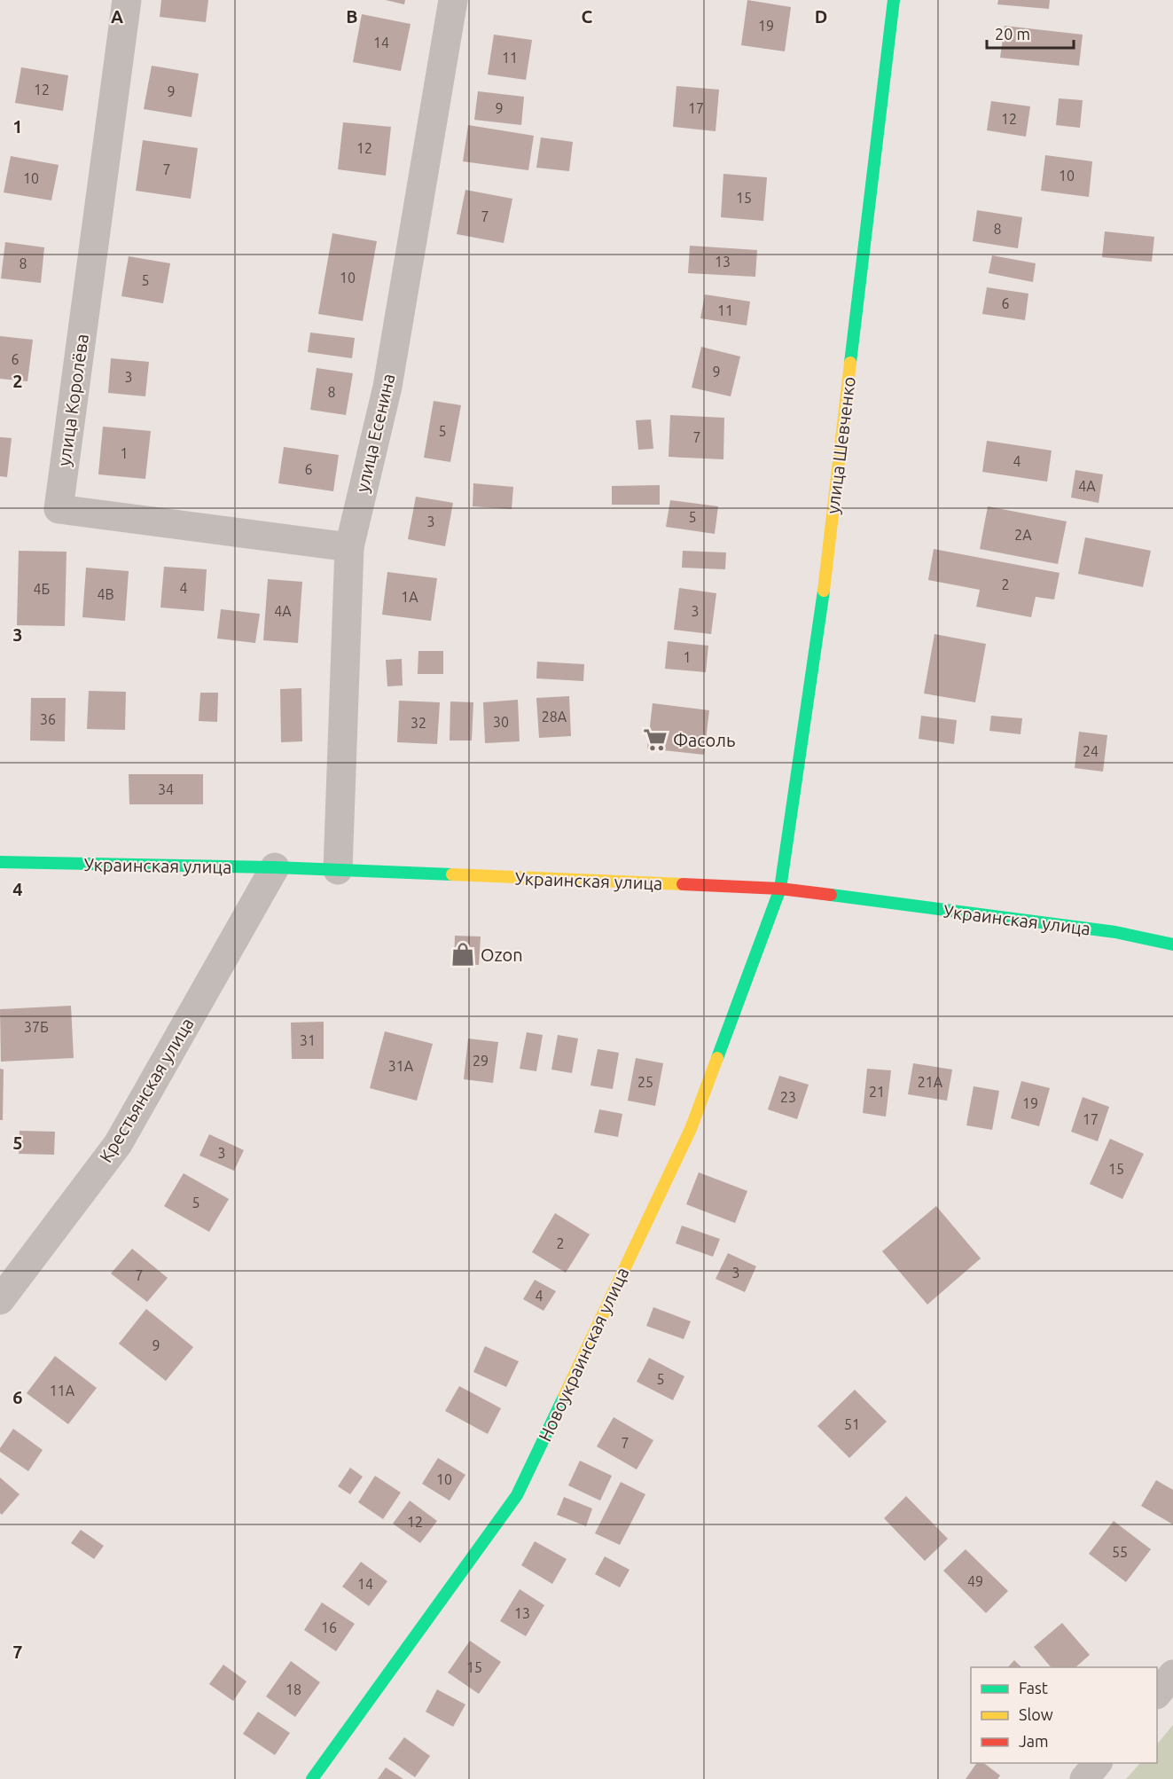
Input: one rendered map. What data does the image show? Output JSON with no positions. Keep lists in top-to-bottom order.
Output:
{
  "streets": {
    "street": [
      "улица Королёва",
      "улица Есенина",
      "улица Шевченко",
      "Украинская улица",
      "Крестьянская улица",
      "Новоукраинская улица"
    ]
  },
  "crossings": [
    ["улица Королёва", "улица Есенина"],
    ["улица Есенина", "Украинская улица"],
    ["улица Шевченко", "Украинская улица"],
    ["улица Шевченко", "Новоукраинская улица"],
    ["Украинская улица", "Крестьянская улица"],
    ["Украинская улица", "Новоукраинская улица"]
  ],
  "places": {
    "supermarket": ["Фасоль"],
    "shop": ["Ozon"]
  },
  "house_numbers": [
    "19",
    "14",
    "11",
    "12",
    "9",
    "9",
    "17",
    "12",
    "12",
    "7",
    "10",
    "10",
    "15",
    "7",
    "8",
    "13",
    "8",
    "10",
    "5",
    "6",
    "11",
    "6",
    "9",
    "3",
    "8",
    "5",
    "7",
    "1",
    "4",
    "6",
    "4А",
    "5",
    "3",
    "2А",
    "2",
    "4",
    "4Б",
    "4В",
    "1А",
    "4А",
    "3",
    "1",
    "28А",
    "36",
    "30",
    "32",
    "24",
    "34",
    "37Б",
    "31",
    "29",
    "31А",
    "25",
    "21А",
    "21",
    "23",
    "19",
    "17",
    "3",
    "15",
    "5",
    "2",
    "3",
    "7",
    "4",
    "9",
    "5",
    "11А",
    "51",
    "7",
    "10",
    "12",
    "55",
    "49",
    "14",
    "13",
    "16",
    "15",
    "18"
  ],
  "legend": ["Fast", "Slow", "Jam"],
  "scale_bar": "20 m",
  "grid": {
    "columns": [
      "A",
      "B",
      "C",
      "D"
    ],
    "rows": [
      "1",
      "2",
      "3",
      "4",
      "5",
      "6",
      "7"
    ]
  }
}
